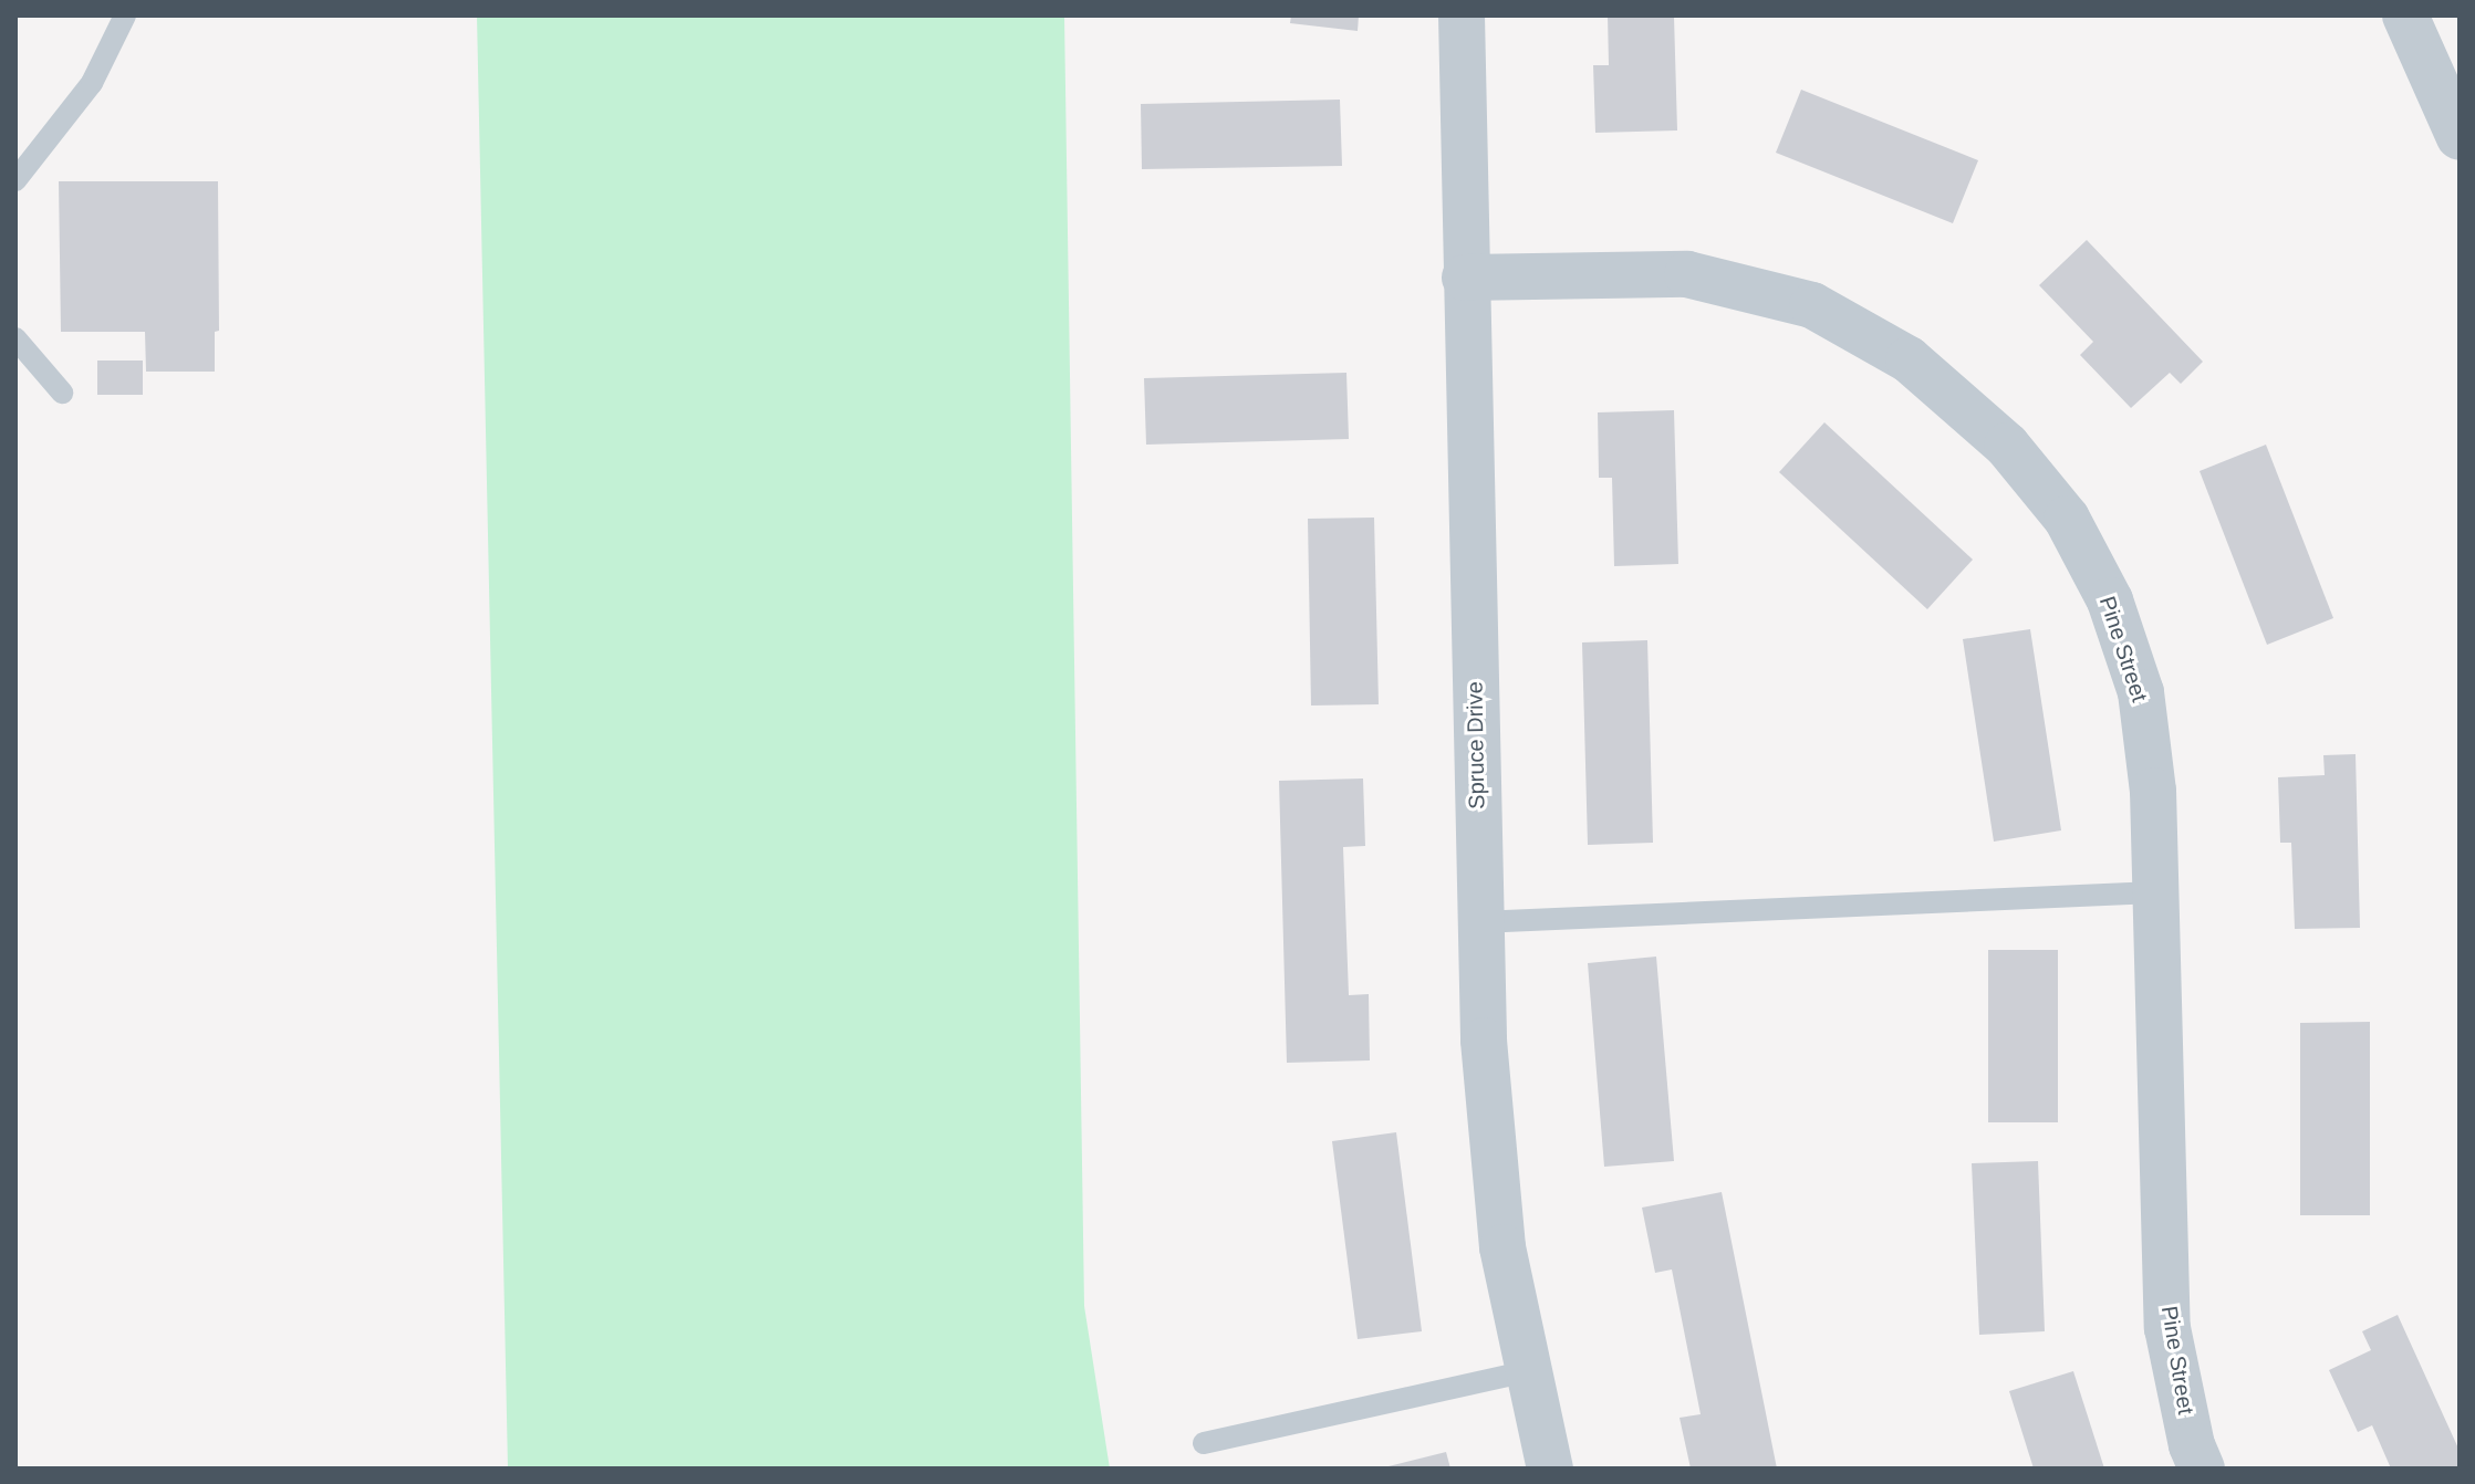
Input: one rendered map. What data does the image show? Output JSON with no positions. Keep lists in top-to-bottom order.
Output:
{
  "streets": {
    "street": ["Pine Street", "Spruce Drive"]
  },
  "crossings": [
    ["Pine Street", "Spruce Drive"]
  ]
}
